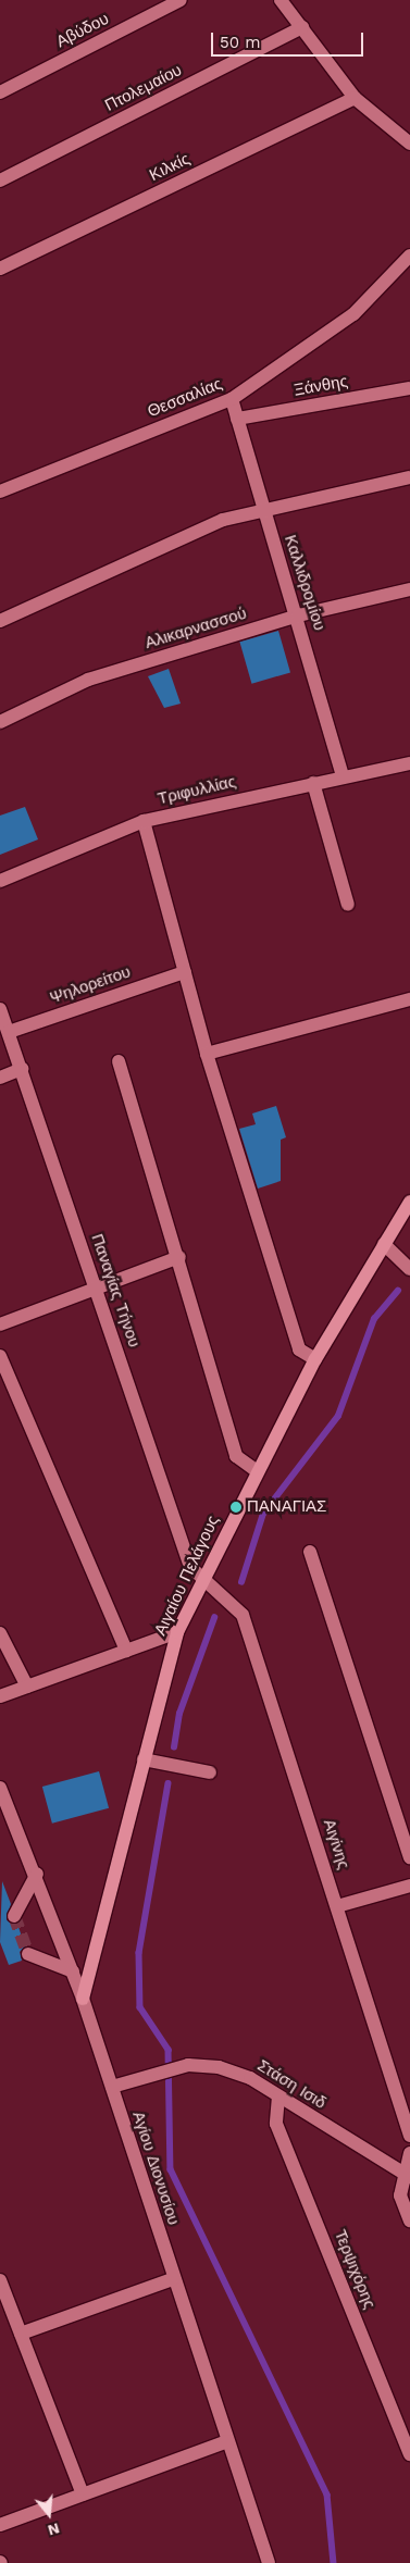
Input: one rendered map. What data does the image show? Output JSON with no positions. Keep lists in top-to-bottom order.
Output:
{
  "streets": {
    "main road": ["Αιγαίου Πελάγους"],
    "street": [
      "Αβύδου",
      "Πτολεμαίου",
      "Κιλκίς",
      "Ξάνθης",
      "Θεσσαλίας",
      "Καλλιδρομίου",
      "Αλικαρνασσού",
      "Τριφυλλίας",
      "Ψηλορείτου",
      "Παναγίας Τήνου",
      "Αιγίνης",
      "Στάση Ισιδ",
      "Αγίου Διονυσίου",
      "Τερψιχόρης"
    ]
  },
  "crossings": [
    ["Ξάνθης", "Καλλιδρομίου"],
    ["Θεσσαλίας", "Καλλιδρομίου"],
    ["Καλλιδρομίου", "Αλικαρνασσού"],
    ["Καλλιδρομίου", "Τριφυλλίας"],
    ["Ψηλορείτου", "Παναγίας Τήνου"],
    ["Παναγίας Τήνου", "Αιγαίου Πελάγους"],
    ["Παναγίας Τήνου", "Αιγίνης"],
    ["Αιγαίου Πελάγους", "Αιγίνης"],
    ["Αιγαίου Πελάγους", "Αγίου Διονυσίου"],
    ["Στάση Ισιδ", "Αγίου Διονυσίου"],
    ["Στάση Ισιδ", "Τερψιχόρης"]
  ],
  "places": ["ΠΑΝΑΓΙΑΣ"],
  "scale_bar": "50 m",
  "north": "bottom"
}
